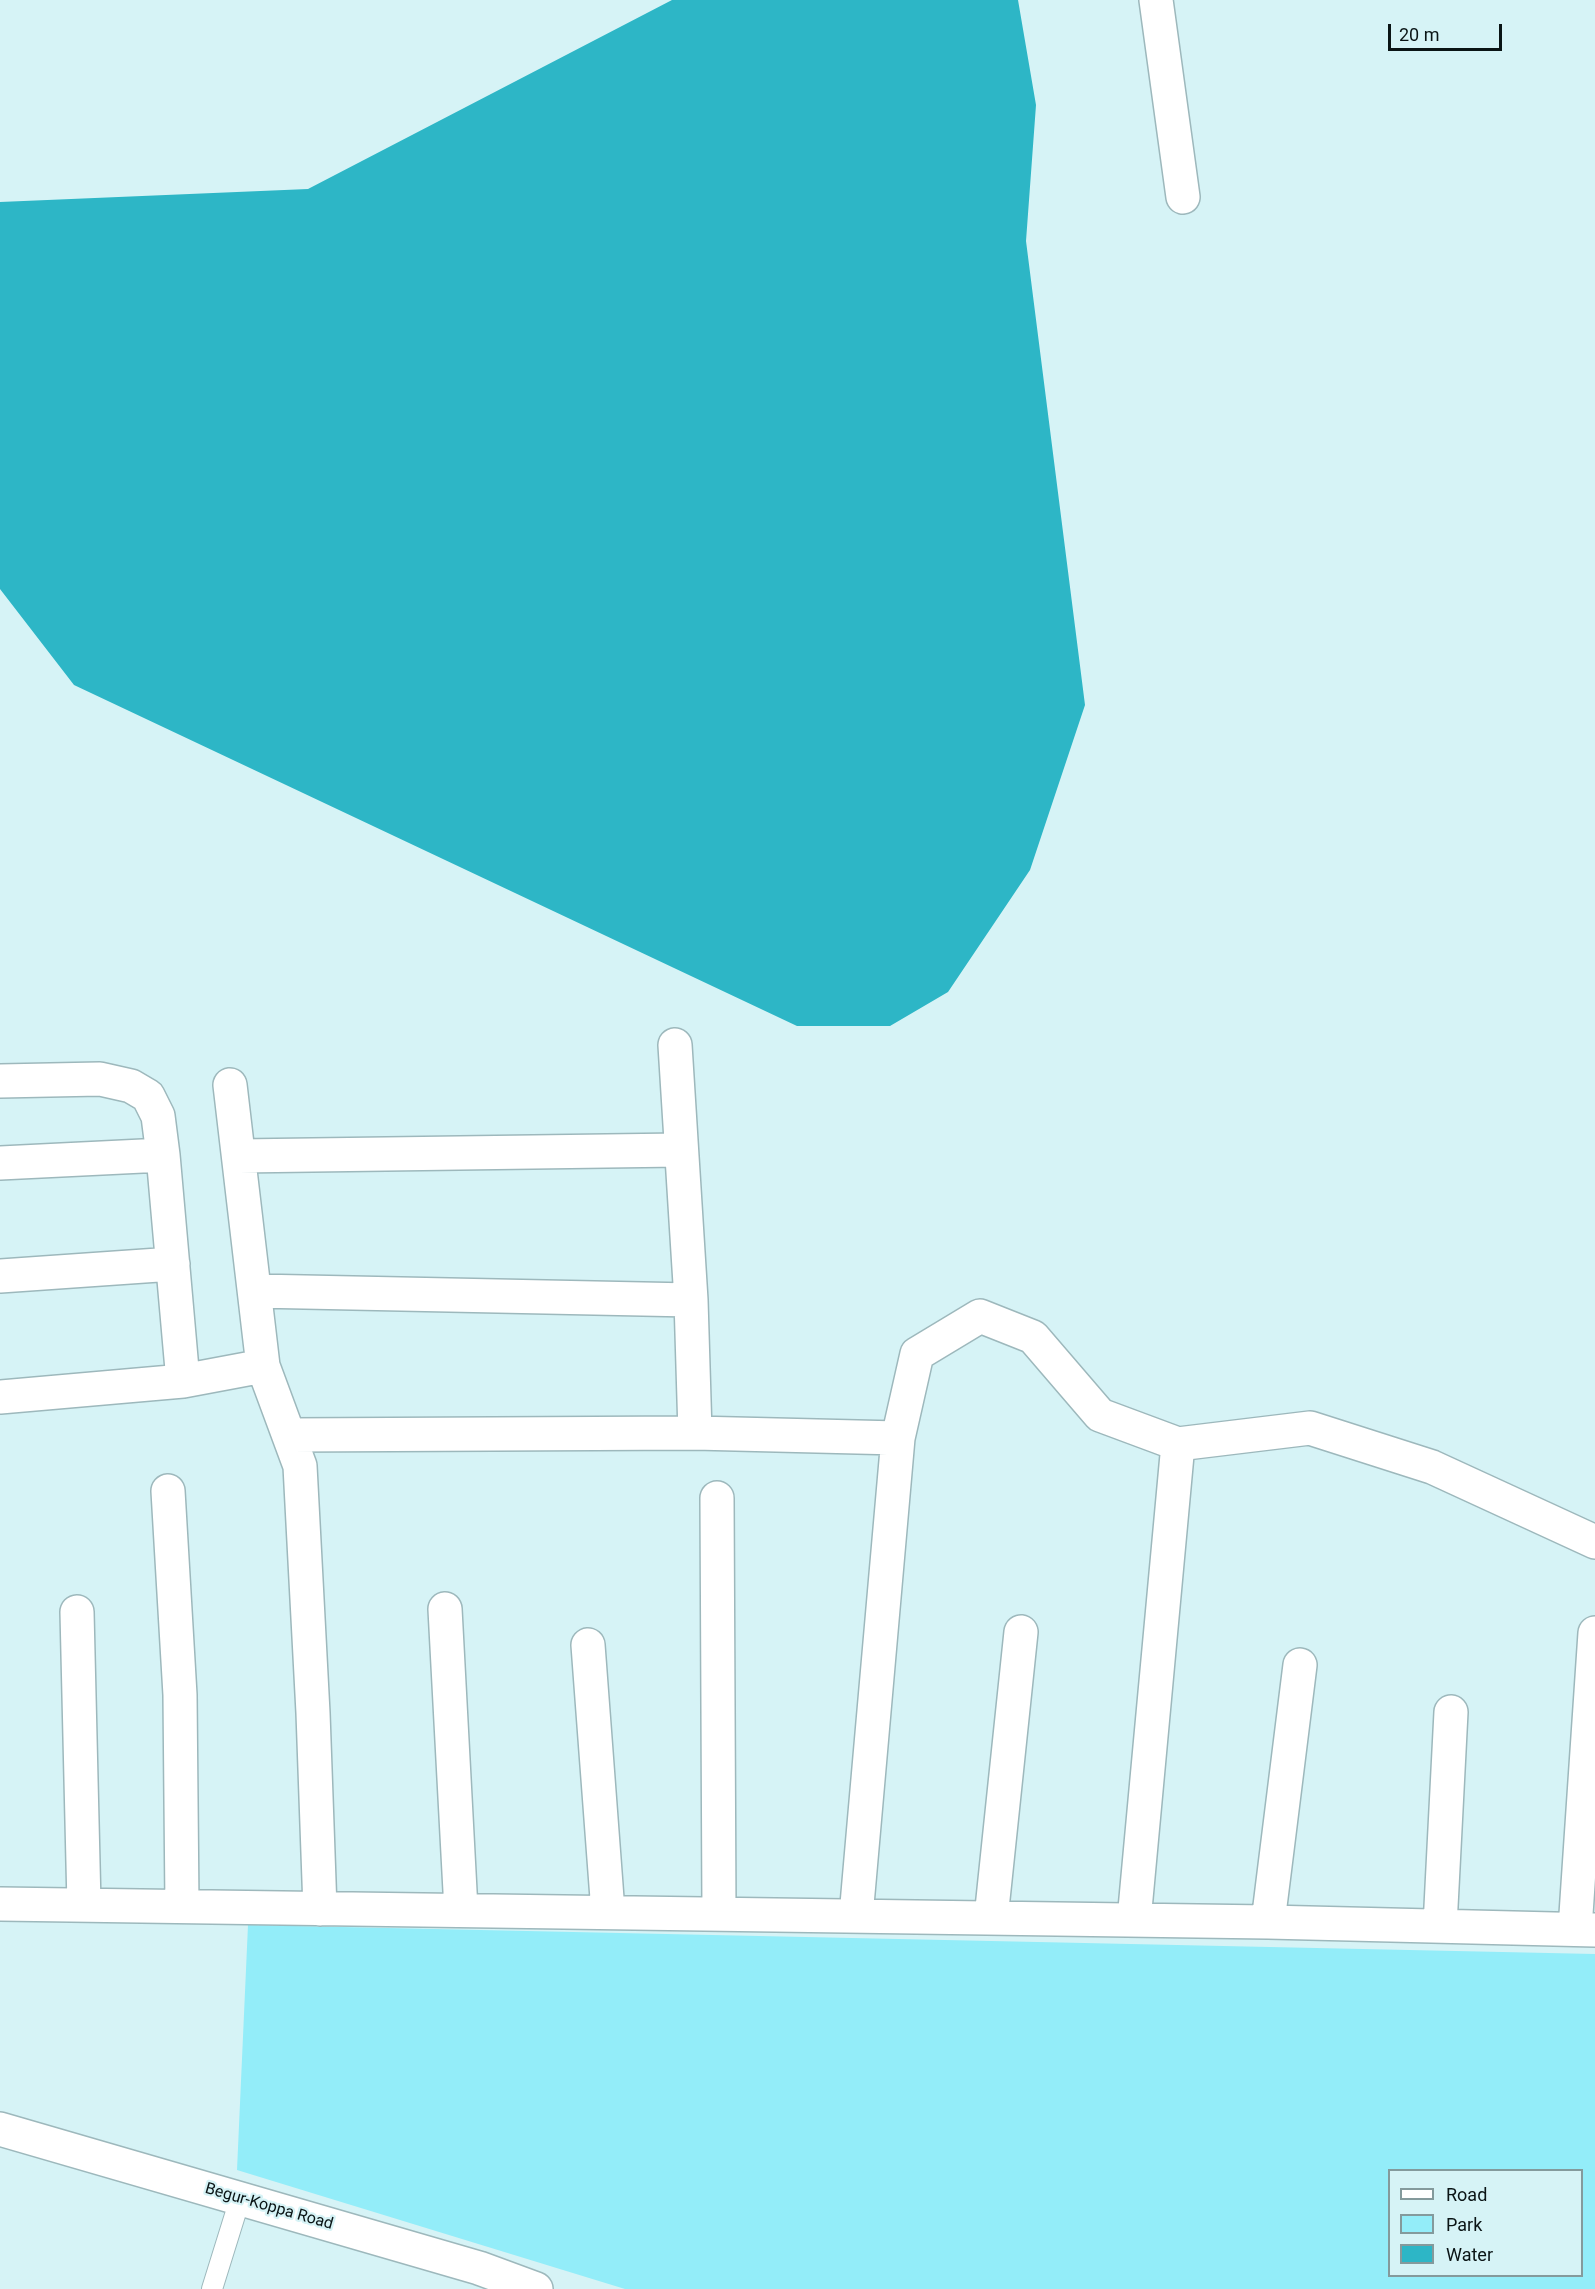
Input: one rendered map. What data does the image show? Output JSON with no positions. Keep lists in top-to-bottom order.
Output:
{
  "streets": {
    "street": ["Begur-Koppa Road"]
  },
  "legend": ["Road", "Park", "Water"],
  "scale_bar": "20 m"
}
